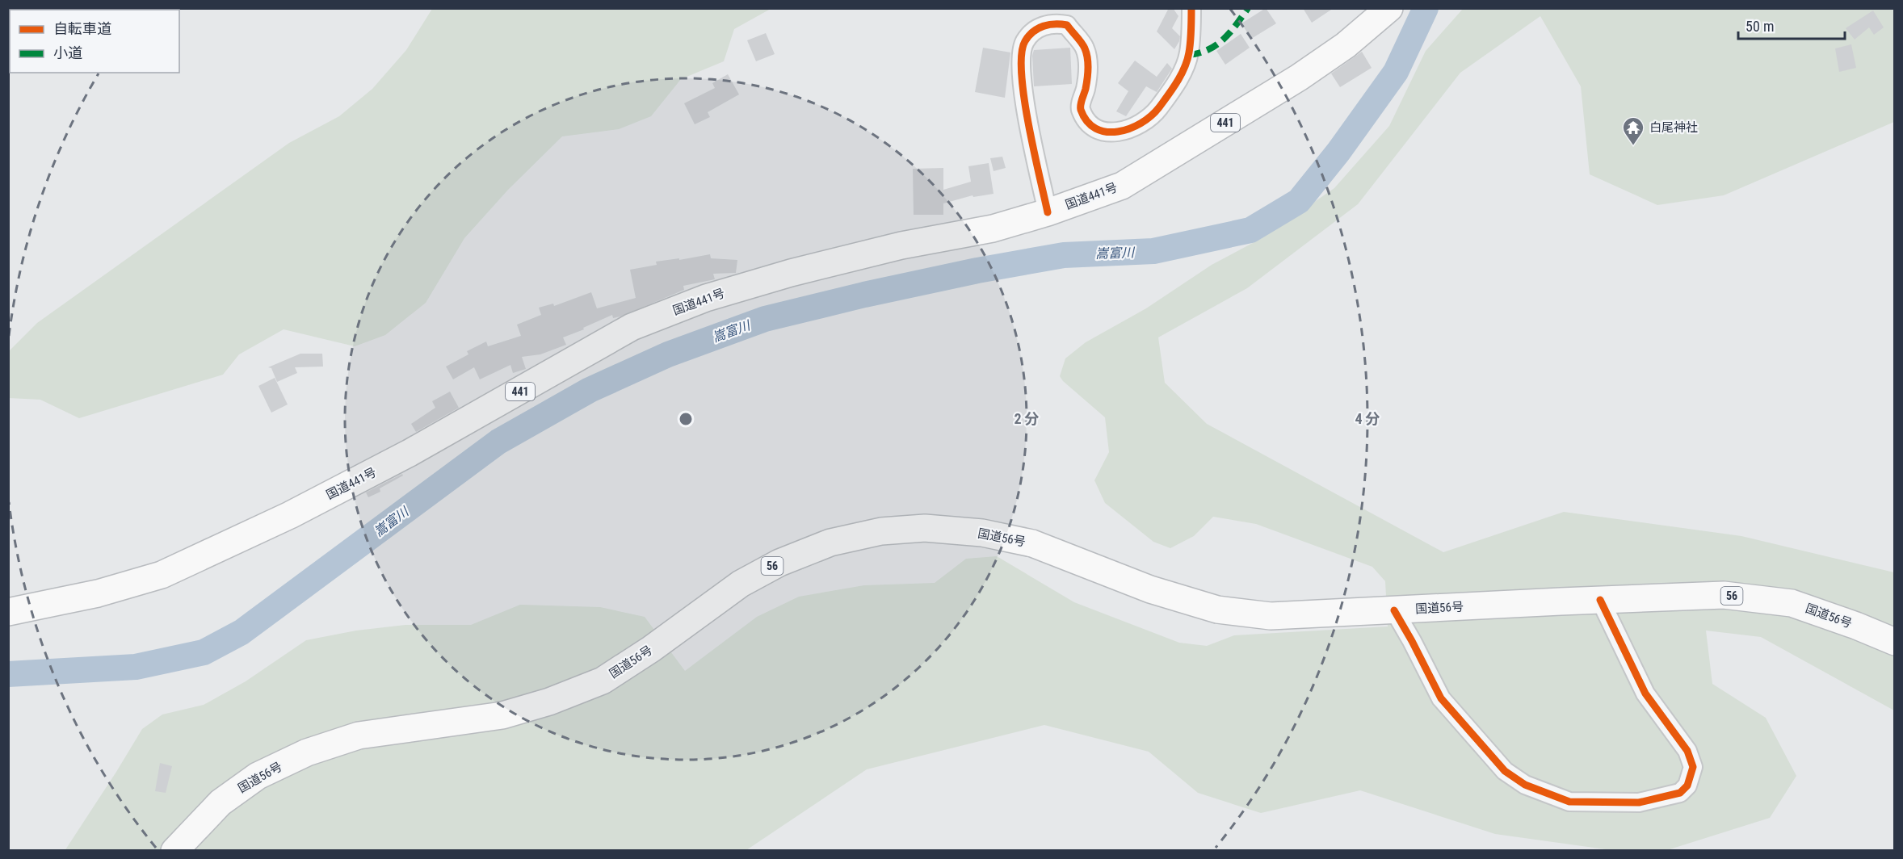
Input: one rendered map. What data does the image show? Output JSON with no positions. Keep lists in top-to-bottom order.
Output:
{
  "streets": {
    "highway": [
      "441",
      "国道441号",
      "国道56号",
      "56"
    ]
  },
  "water": ["嵩富川"],
  "places": {
    "temple": ["白尾神社"]
  },
  "legend": ["自転車道", "小道"],
  "scale_bar": "50 m",
  "rings": ["2 分", "4 分"]
}
